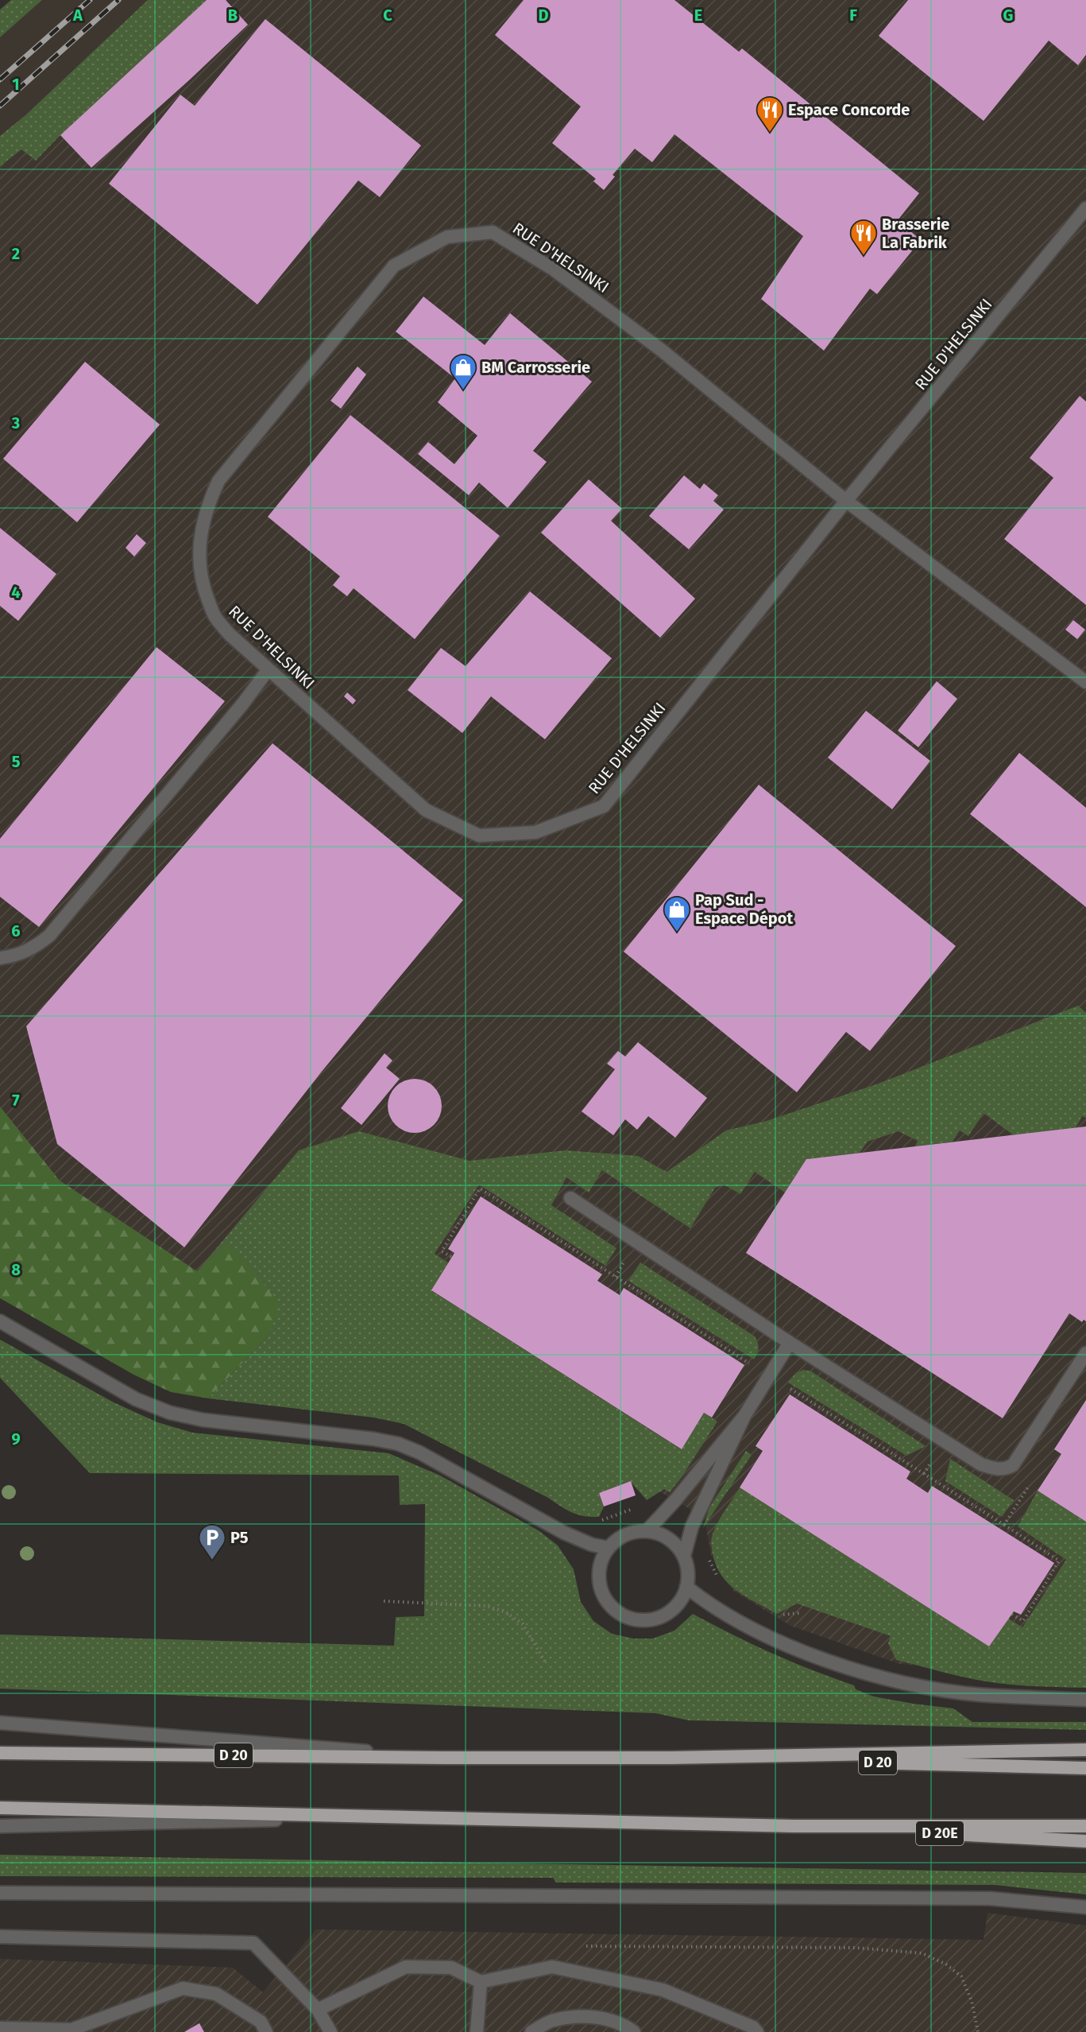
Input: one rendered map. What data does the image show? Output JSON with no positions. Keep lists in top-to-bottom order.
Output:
{
  "streets": {
    "highway": ["D 20", "D 20E"],
    "street": ["RUE D'HELSINKI"]
  },
  "places": {
    "restaurant": ["Espace Concorde", "Brasserie La Fabrik"],
    "shop": ["BM Carrosserie", "Pap Sud - Espace Dépot"],
    "parking": ["P5"]
  },
  "grid": {
    "columns": [
      "A",
      "B",
      "C",
      "D",
      "E",
      "F",
      "G"
    ],
    "rows": [
      "1",
      "2",
      "3",
      "4",
      "5",
      "6",
      "7",
      "8",
      "9"
    ]
  }
}
